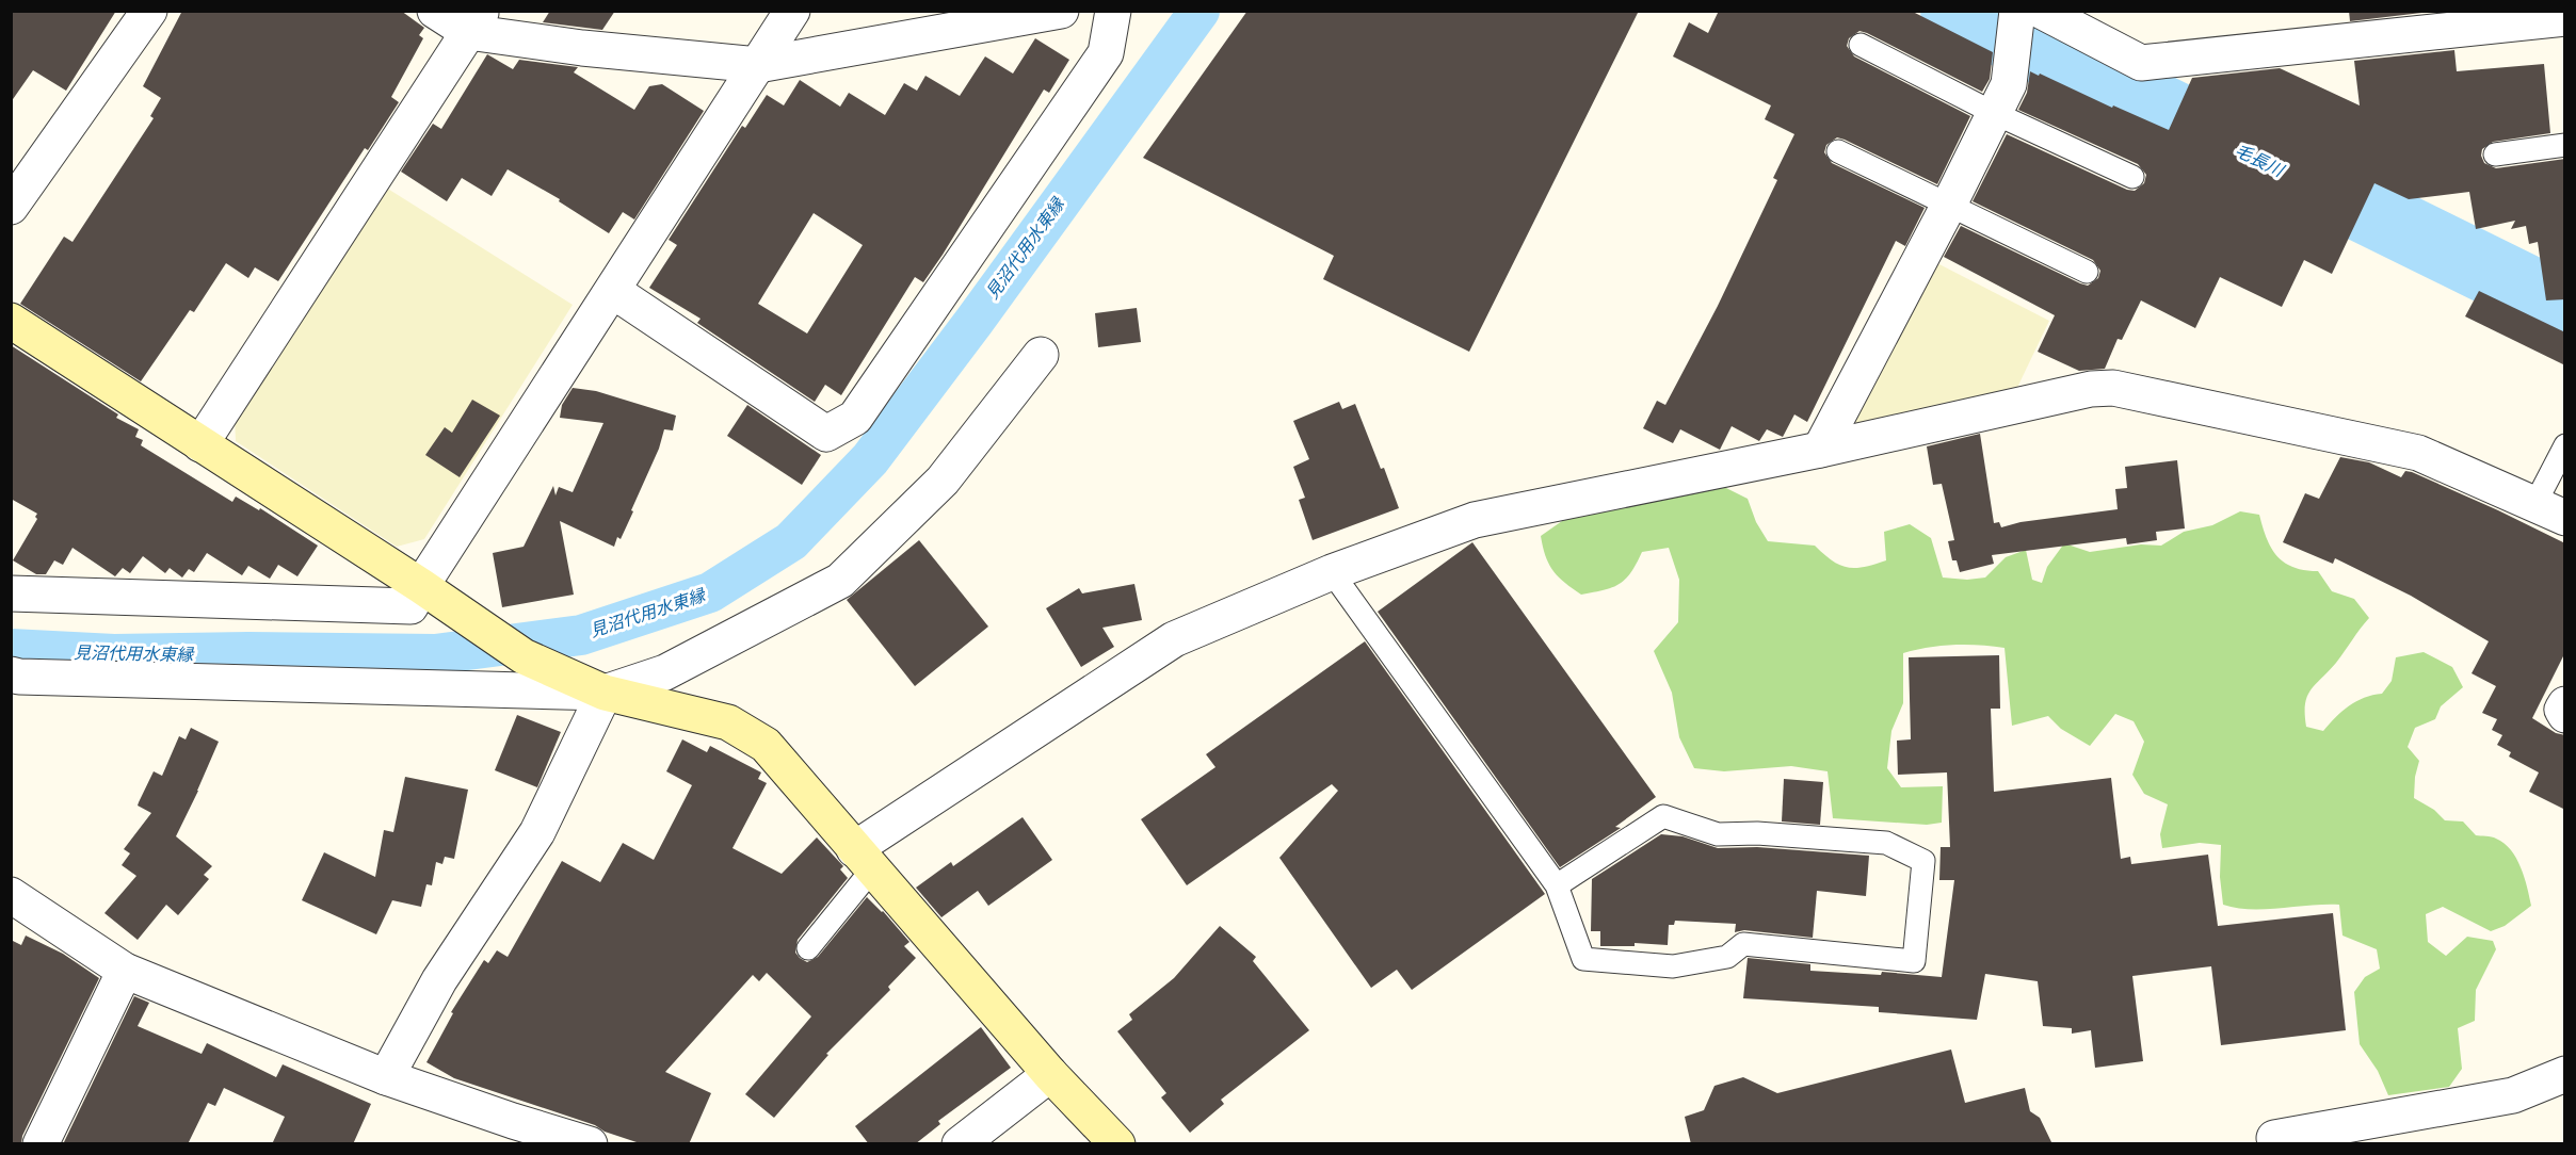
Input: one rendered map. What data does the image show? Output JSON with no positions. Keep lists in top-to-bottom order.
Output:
{
  "water": ["毛長川", "見沼代用水東縁"]
}
